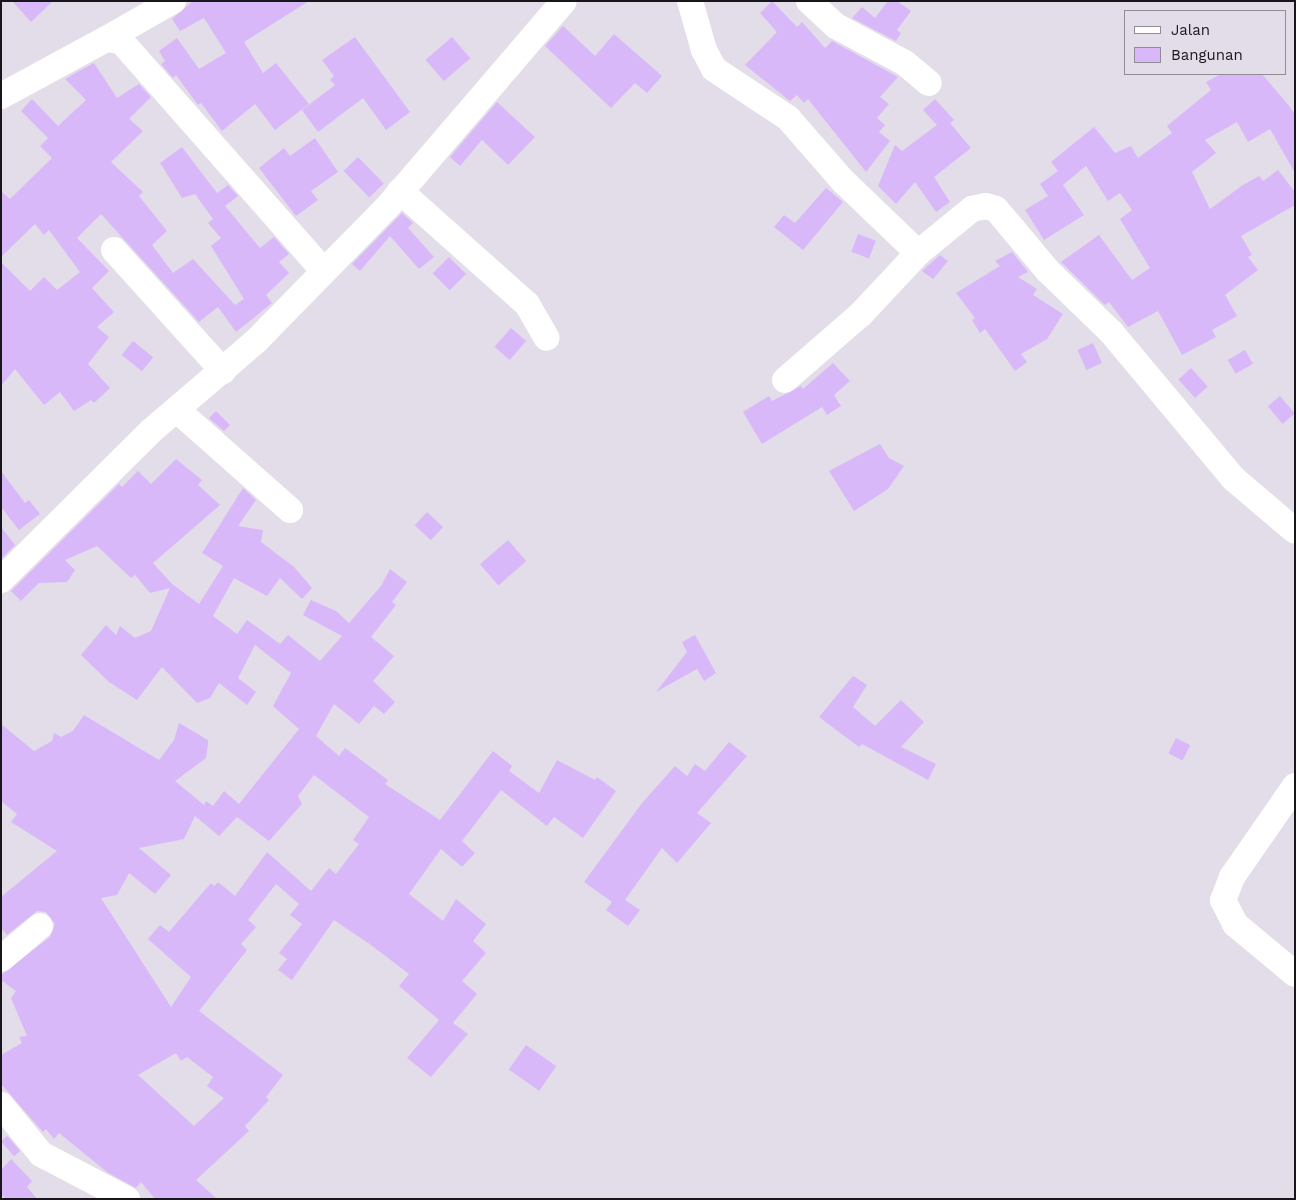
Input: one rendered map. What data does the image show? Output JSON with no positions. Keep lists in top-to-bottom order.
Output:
{
  "legend": ["Jalan", "Bangunan"]
}
